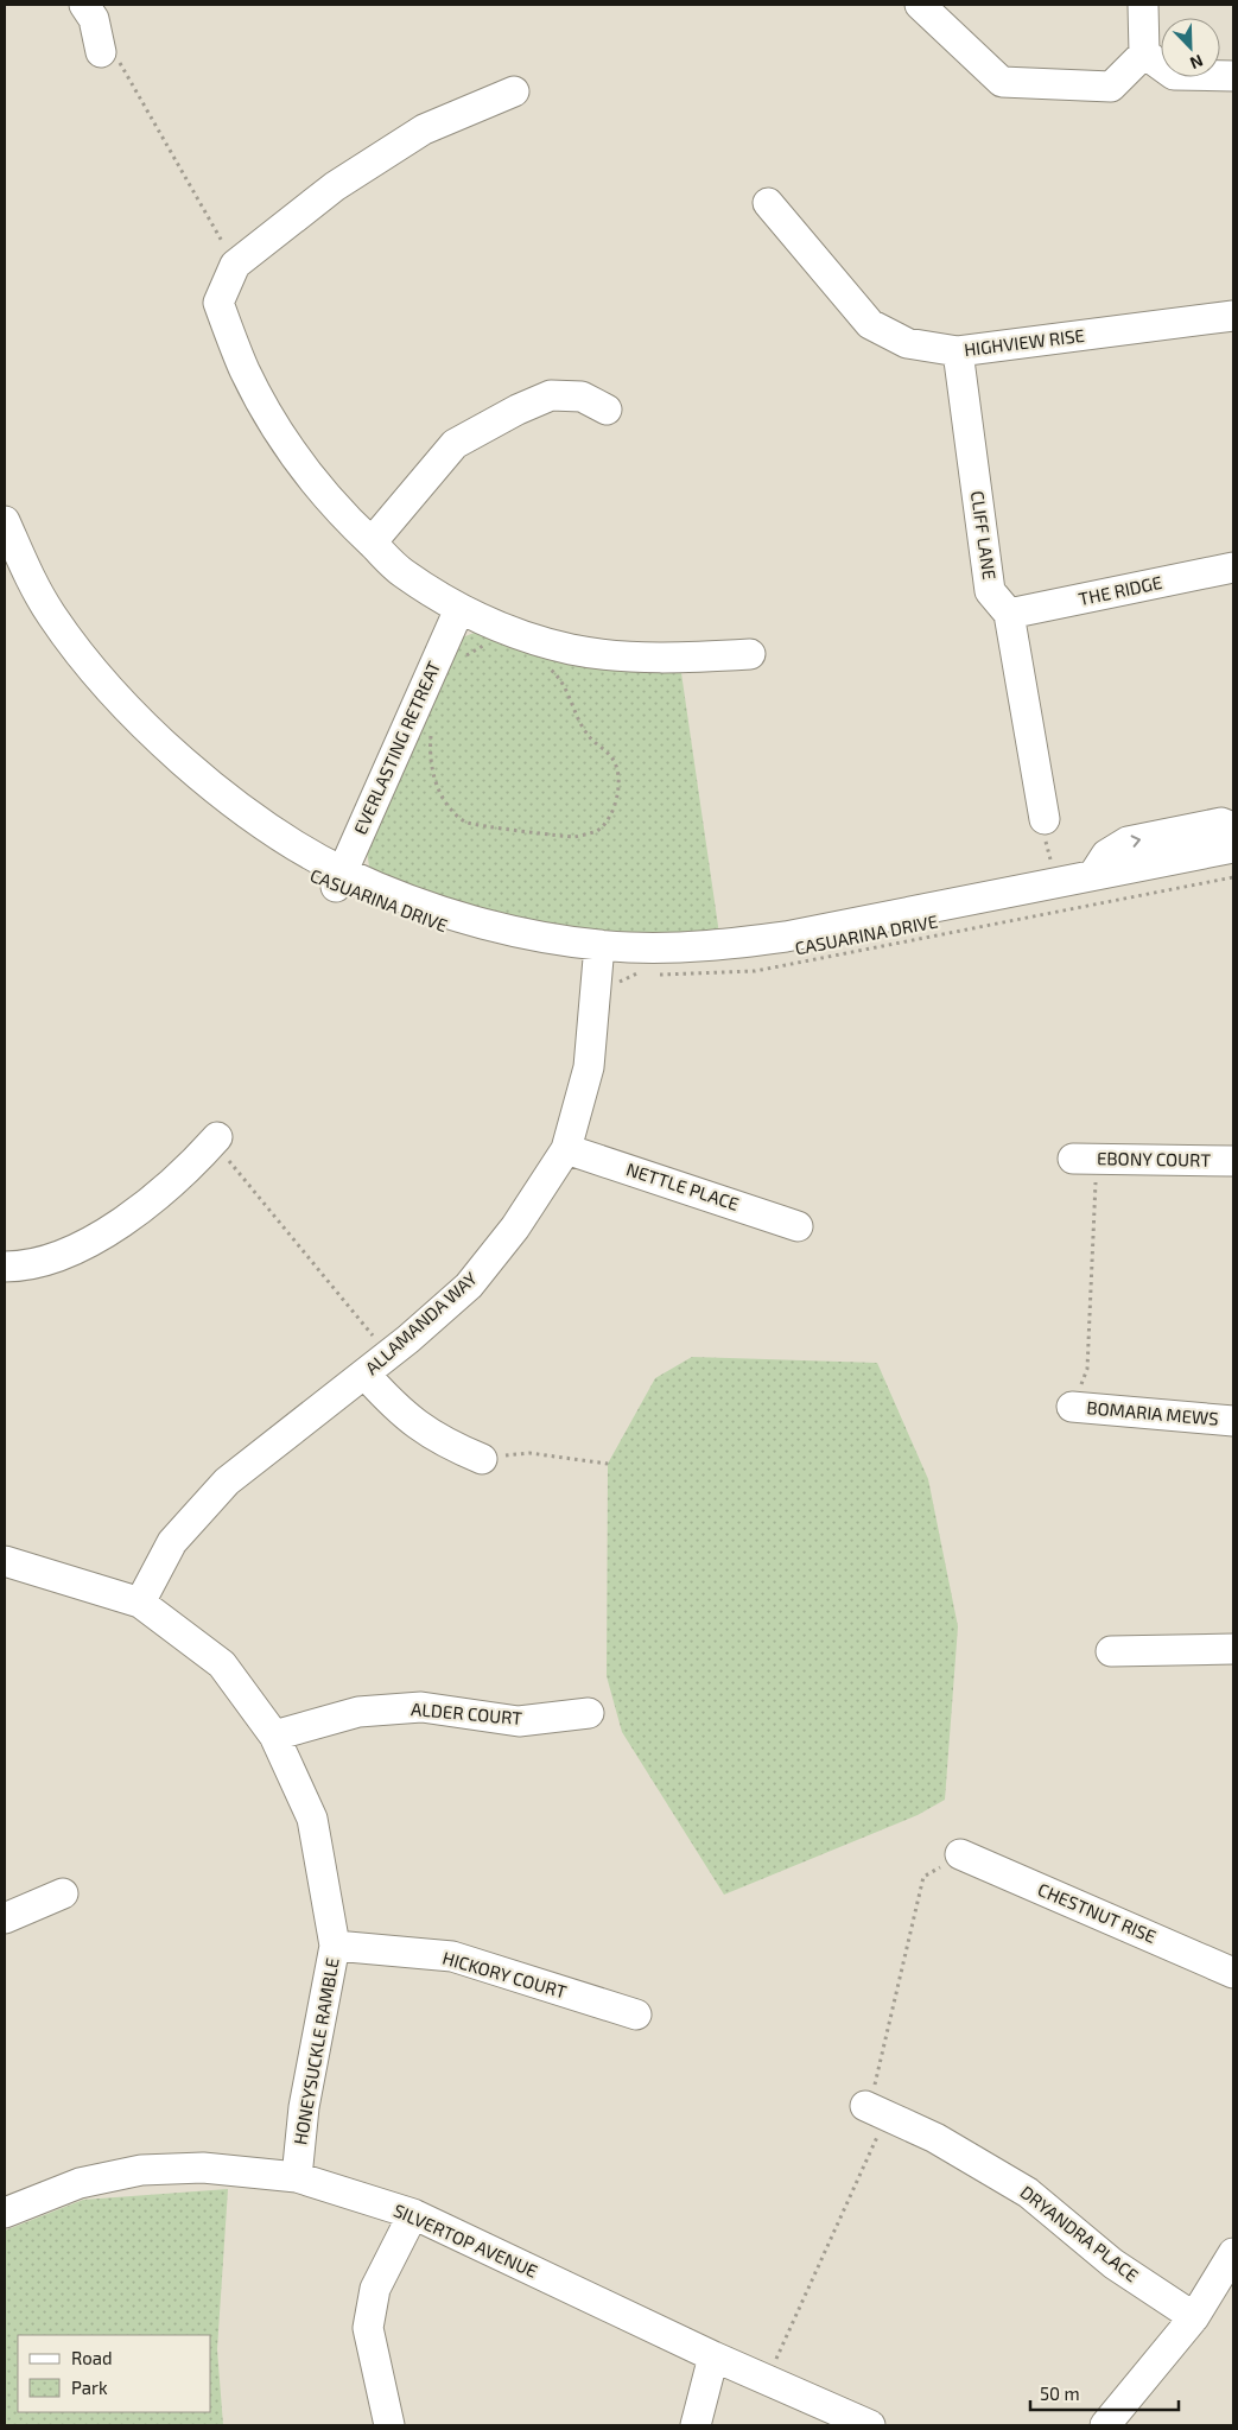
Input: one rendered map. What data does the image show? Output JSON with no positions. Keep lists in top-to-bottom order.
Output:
{
  "streets": {
    "street": [
      "HIGHVIEW RISE",
      "CLIFF LANE",
      "THE RIDGE",
      "EVERLASTING RETREAT",
      "CASUARINA DRIVE",
      "EBONY COURT",
      "NETTLE PLACE",
      "ALLAMANDA WAY",
      "BOMARIA MEWS",
      "ALDER COURT",
      "CHESTNUT RISE",
      "HICKORY COURT",
      "HONEYSUCKLE RAMBLE",
      "DRYANDRA PLACE",
      "SILVERTOP AVENUE"
    ]
  },
  "crossings": [
    ["HIGHVIEW RISE", "CLIFF LANE"],
    ["CLIFF LANE", "THE RIDGE"],
    ["EVERLASTING RETREAT", "CASUARINA DRIVE"],
    ["CASUARINA DRIVE", "ALLAMANDA WAY"],
    ["NETTLE PLACE", "ALLAMANDA WAY"],
    ["ALLAMANDA WAY", "HONEYSUCKLE RAMBLE"],
    ["ALDER COURT", "HONEYSUCKLE RAMBLE"],
    ["HICKORY COURT", "HONEYSUCKLE RAMBLE"],
    ["HONEYSUCKLE RAMBLE", "SILVERTOP AVENUE"]
  ],
  "legend": ["Road", "Park"],
  "scale_bar": "50 m",
  "north": "bottom right"
}
